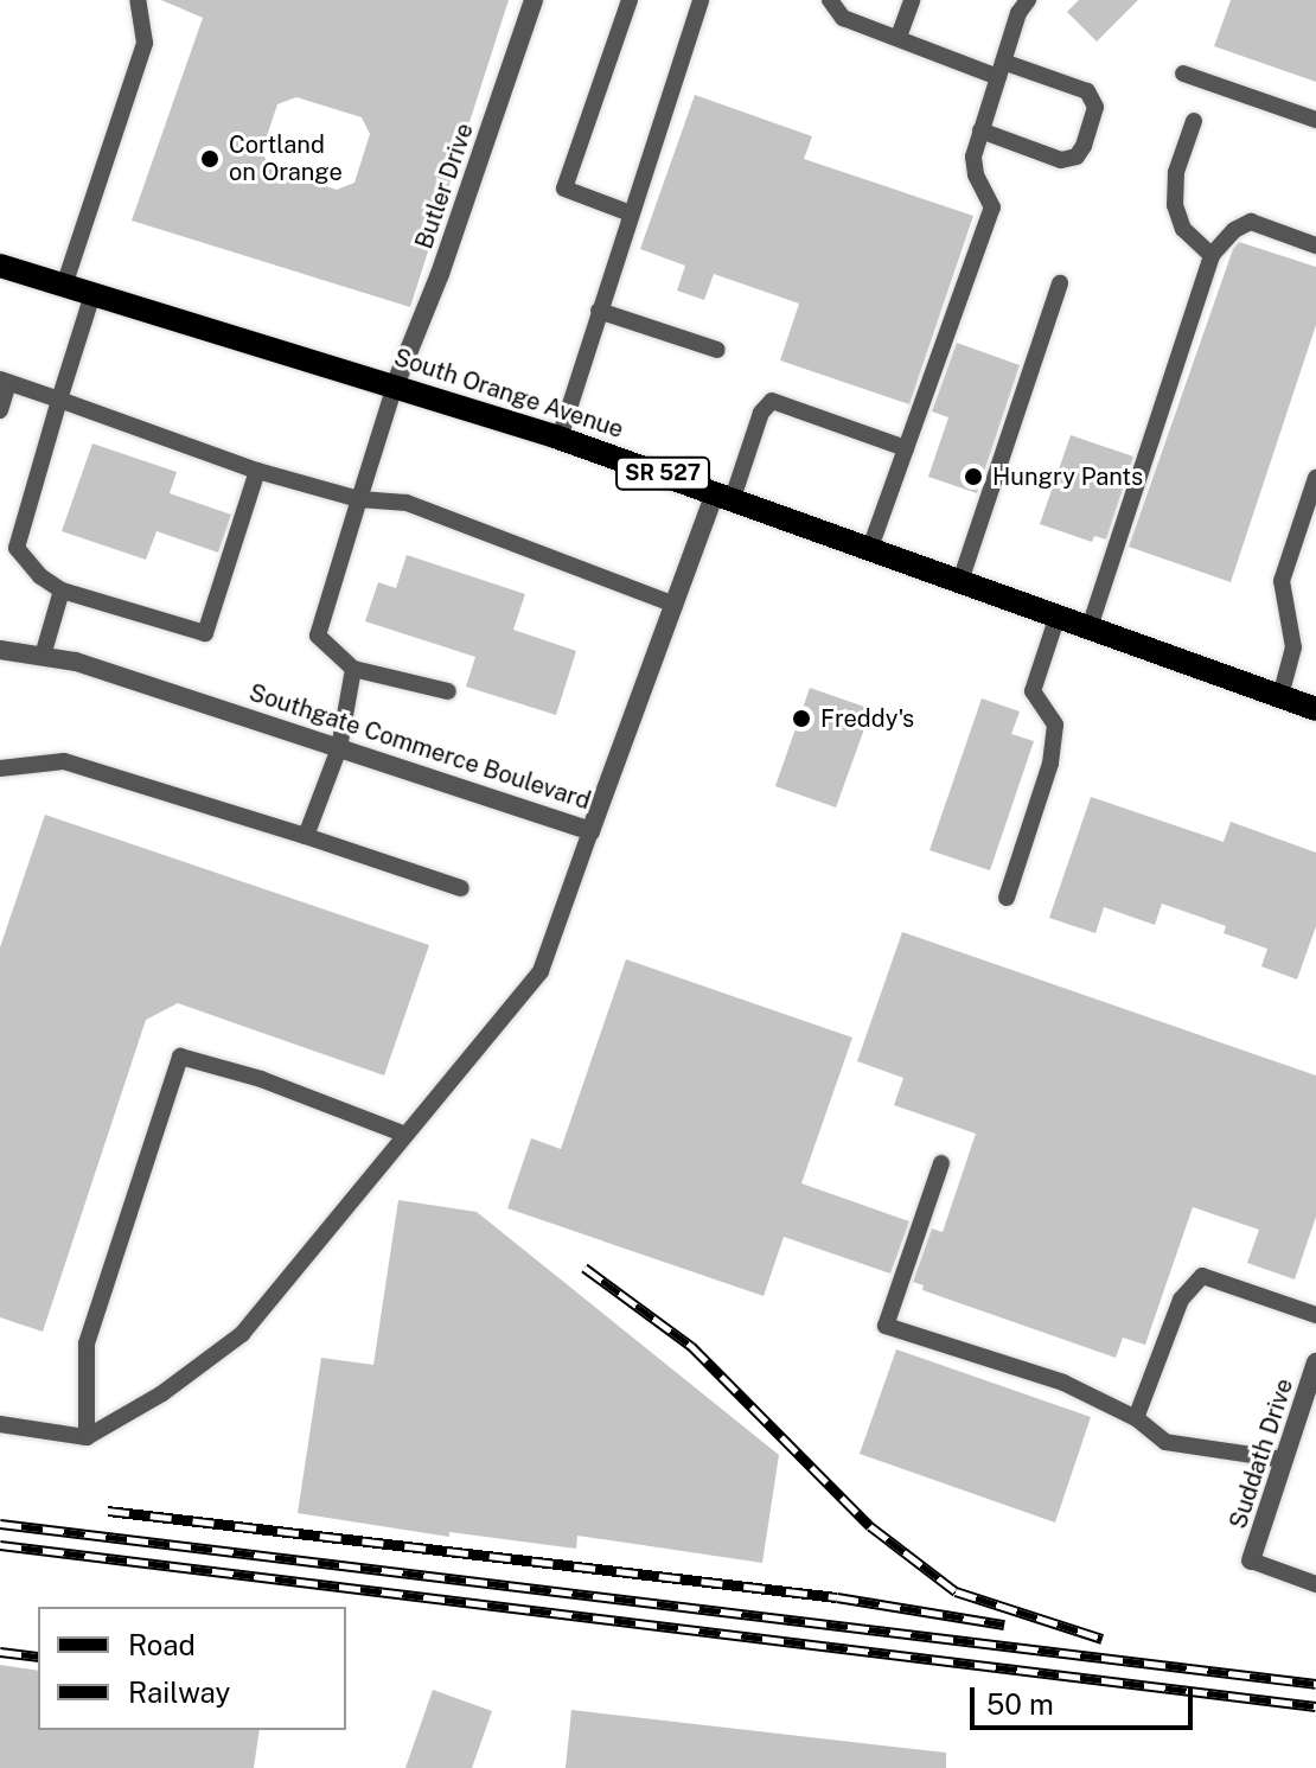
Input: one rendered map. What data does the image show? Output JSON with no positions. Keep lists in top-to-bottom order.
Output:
{
  "streets": {
    "main road": ["South Orange Avenue", "SR 527"],
    "street": ["Butler Drive", "Southgate Commerce Boulevard", "Suddath Drive"]
  },
  "crossings": [
    ["Butler Drive", "South Orange Avenue"],
    ["South Orange Avenue", "Southgate Commerce Boulevard"]
  ],
  "places": ["Cortland on Orange", "Hungry Pants", "Freddy's"],
  "legend": ["Road", "Railway"],
  "scale_bar": "50 m"
}
